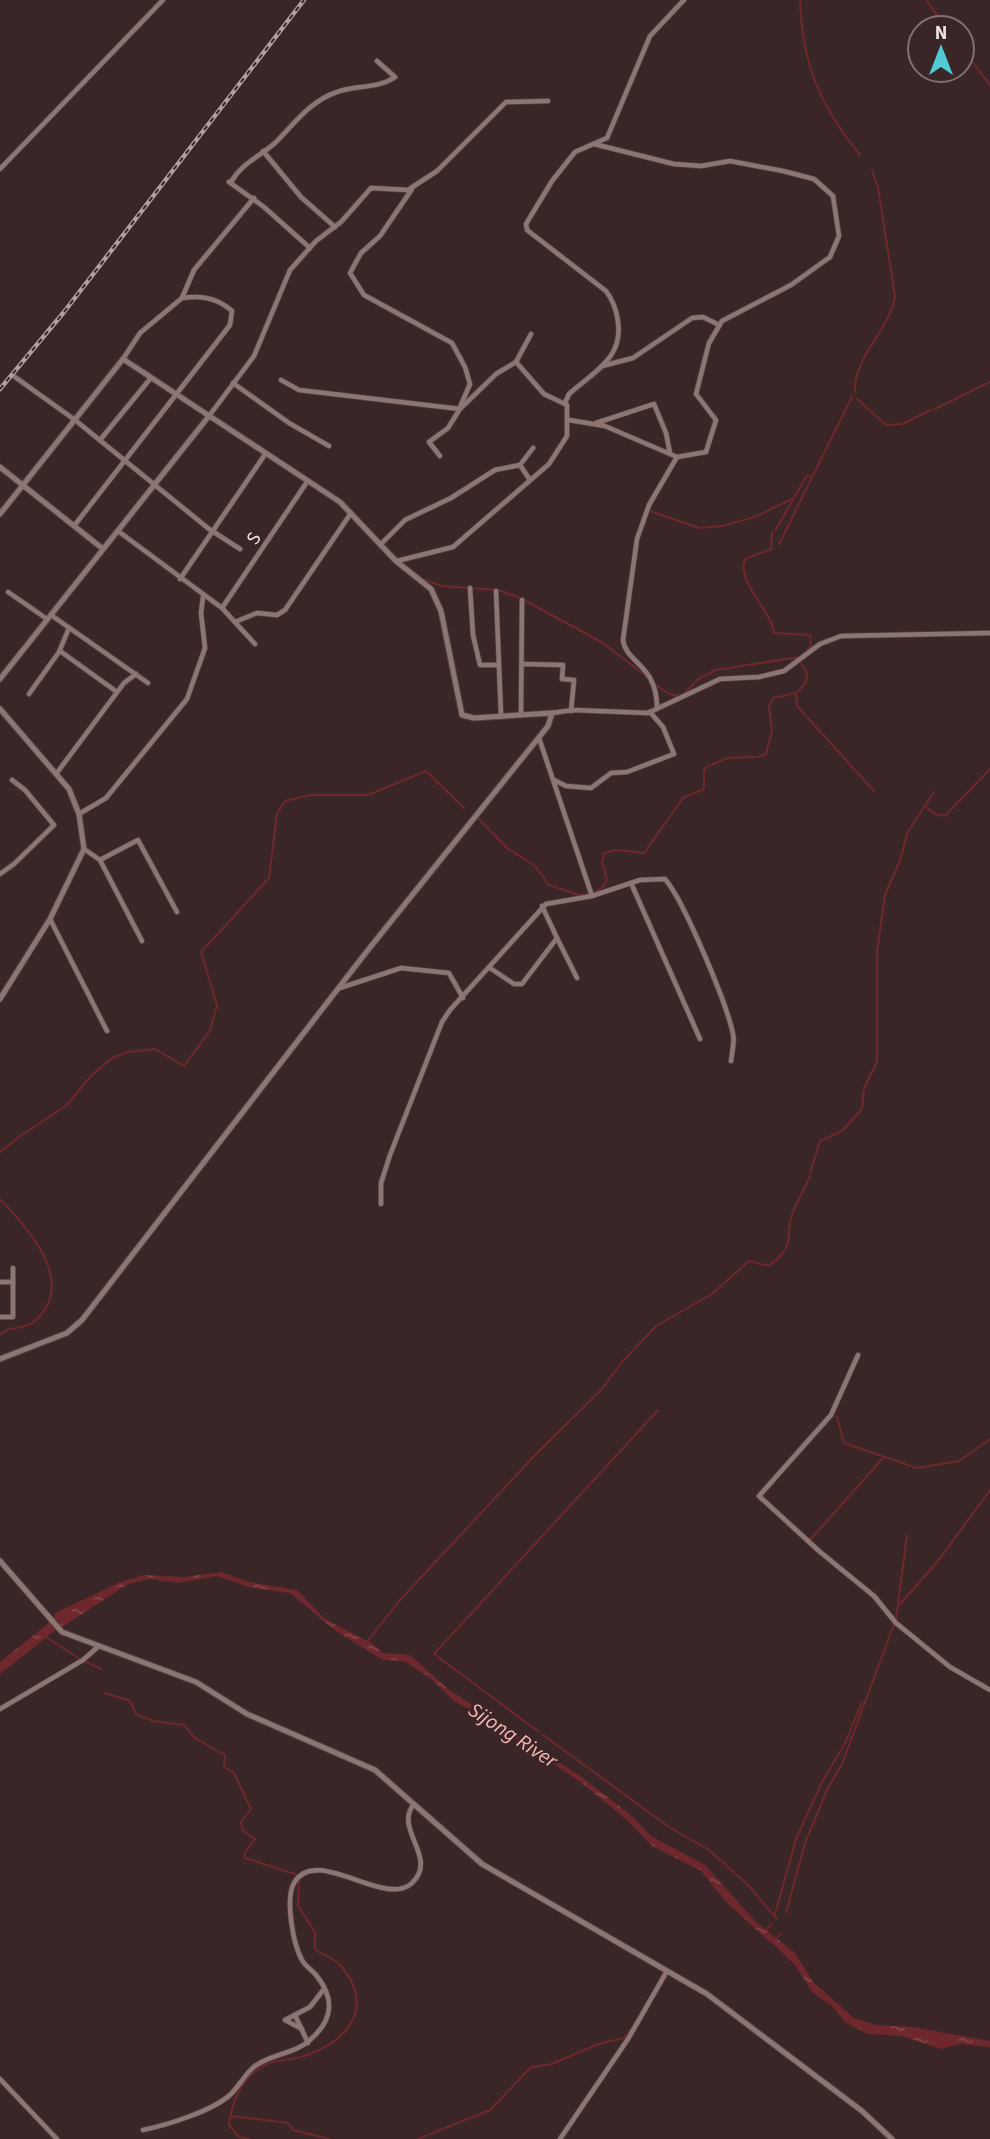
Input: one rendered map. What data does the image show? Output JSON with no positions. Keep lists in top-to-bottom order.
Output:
{
  "streets": {
    "street": ["S"]
  },
  "water": ["Sijong River"],
  "north": "top"
}
